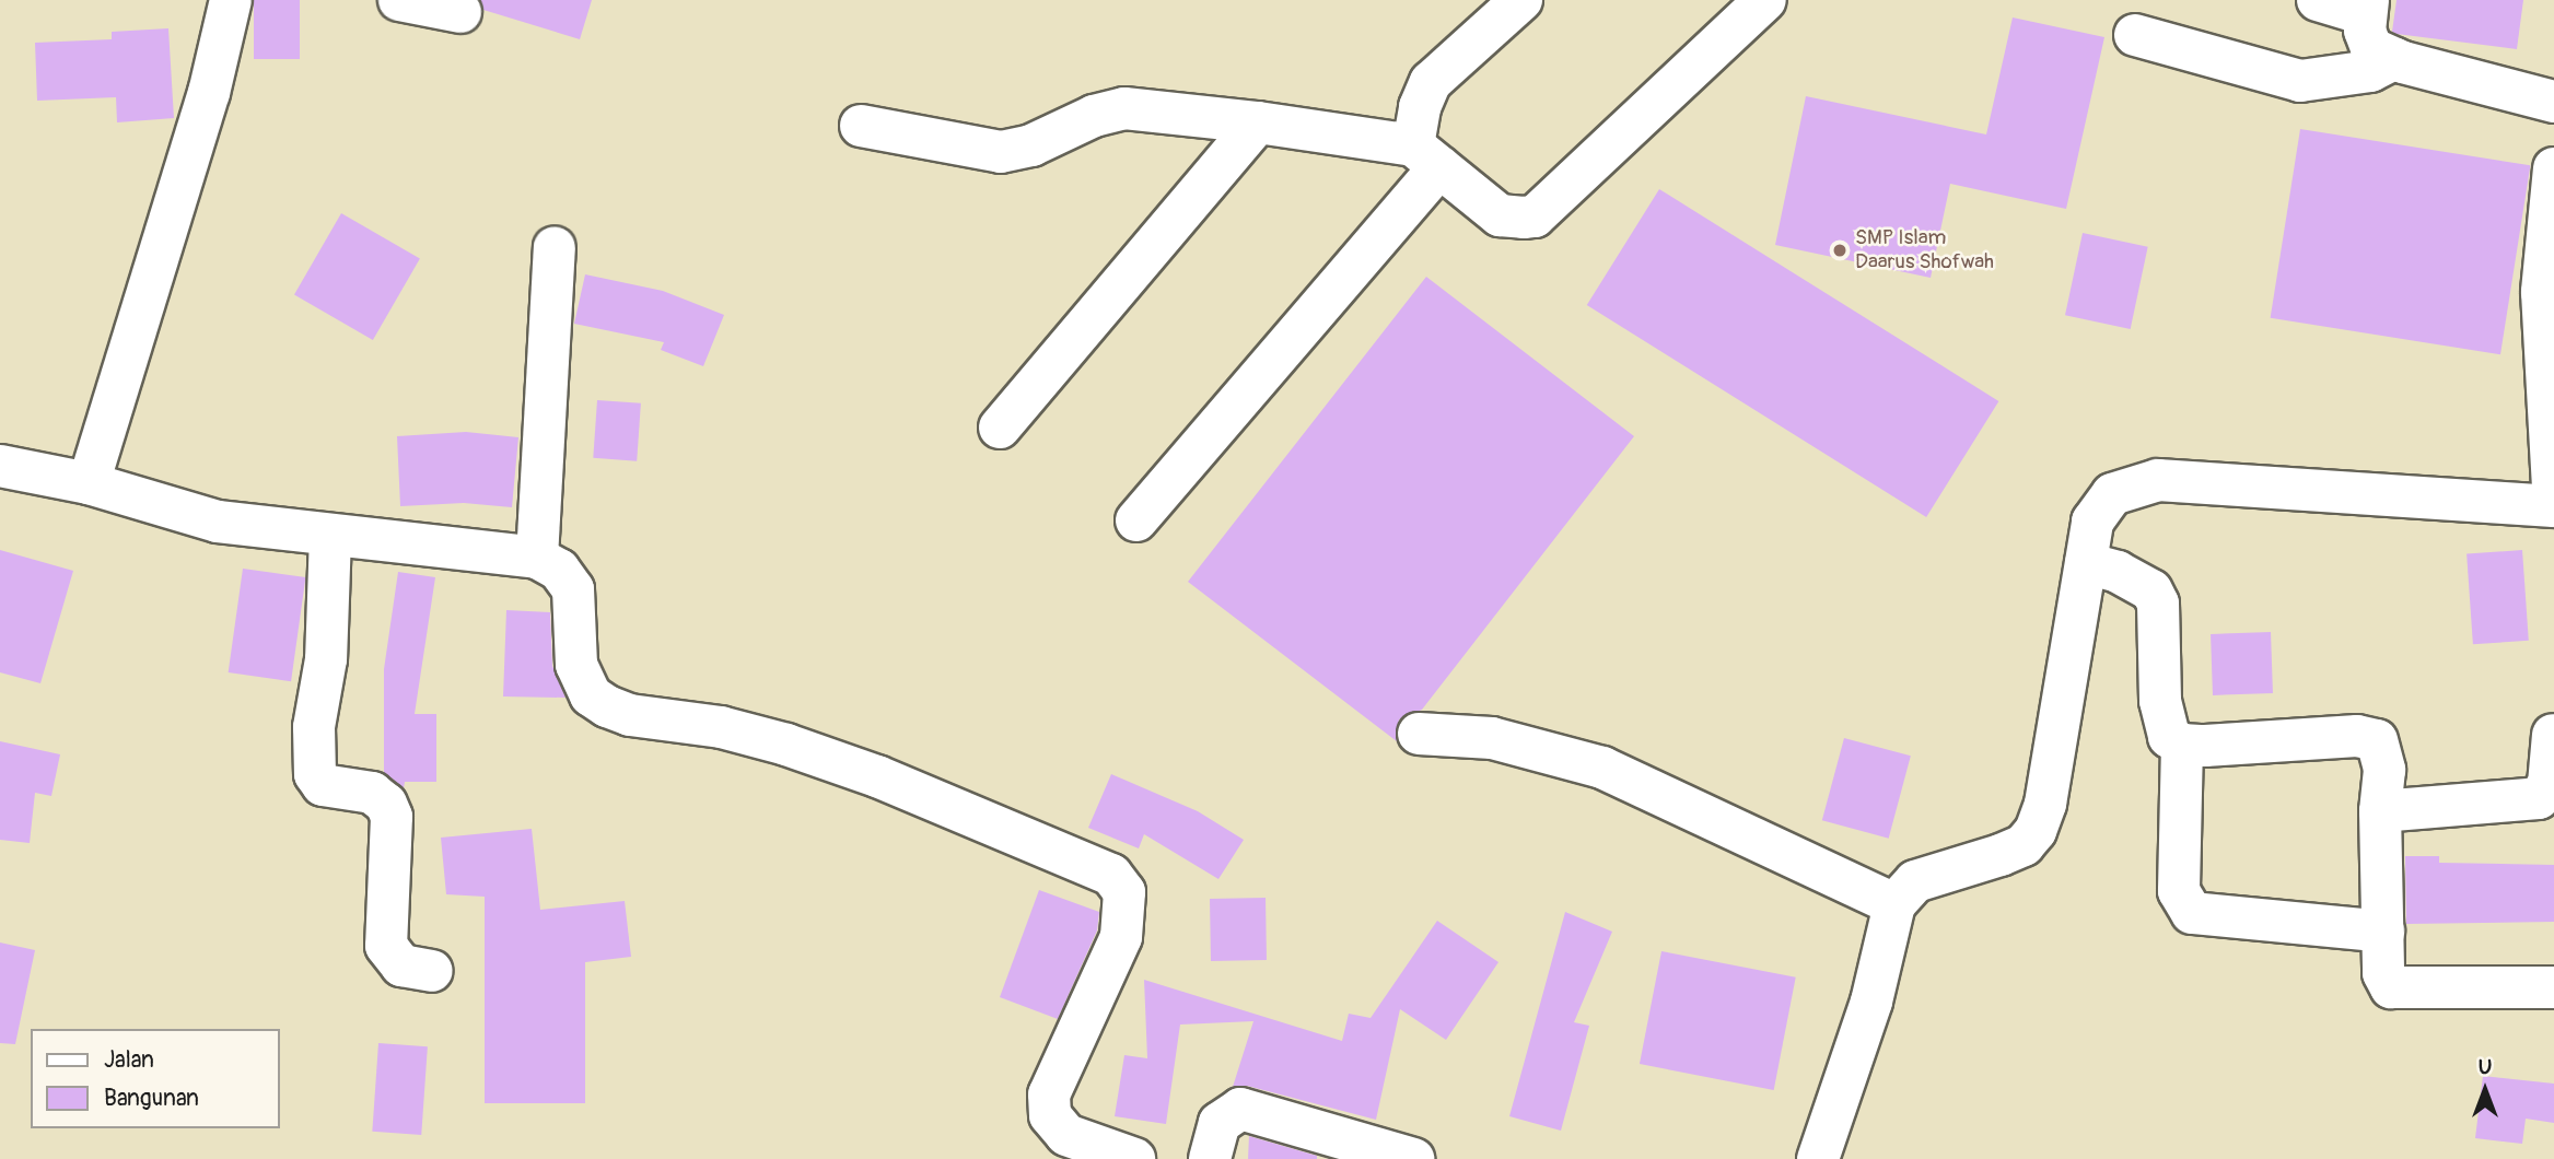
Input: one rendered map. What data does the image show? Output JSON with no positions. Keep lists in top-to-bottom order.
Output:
{
  "places": ["SMP Islam Daarus Shofwah"],
  "legend": ["Jalan", "Bangunan"],
  "north": "top"
}
